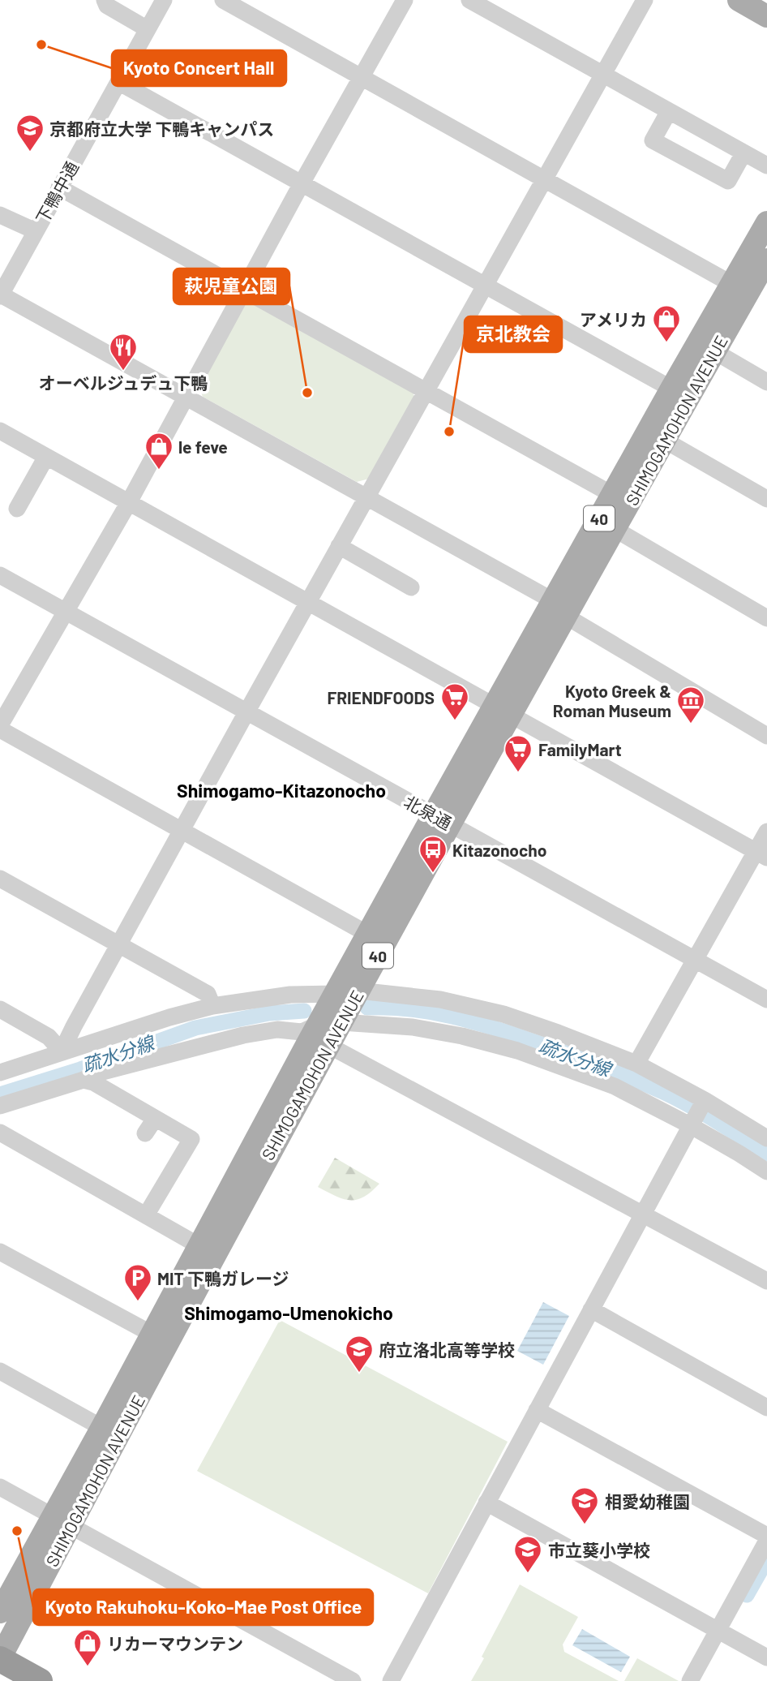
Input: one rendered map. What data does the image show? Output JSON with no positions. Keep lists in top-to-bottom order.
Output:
{
  "streets": {
    "main road": ["SHIMOGAMOHON AVENUE", "40"],
    "street": ["下鴨中通", "北泉通"]
  },
  "crossings": [
    ["SHIMOGAMOHON AVENUE", "北泉通"]
  ],
  "districts": ["Shimogamo-Kitazonocho", "Shimogamo-Umenokicho"],
  "water": ["疏水分線"],
  "places": {
    "other": [
      "Kyoto Concert Hall",
      "萩児童公園",
      "京北教会",
      "Kyoto Rakuhoku-Koko-Mae Post Office"
    ],
    "school or university": [
      "京都府立大学 下鴨キャンパス",
      "府立洛北高等学校",
      "相愛幼稚園",
      "市立葵小学校"
    ],
    "shop": ["アメリカ", "le feve", "リカーマウンテン"],
    "restaurant": ["オーベルジュデュ下鴨"],
    "supermarket": ["FRIENDFOODS", "FamilyMart"],
    "museum": ["Kyoto Greek & Roman Museum"],
    "bus stop": ["Kitazonocho"],
    "parking": ["MIT 下鴨ガレージ"]
  }
}
